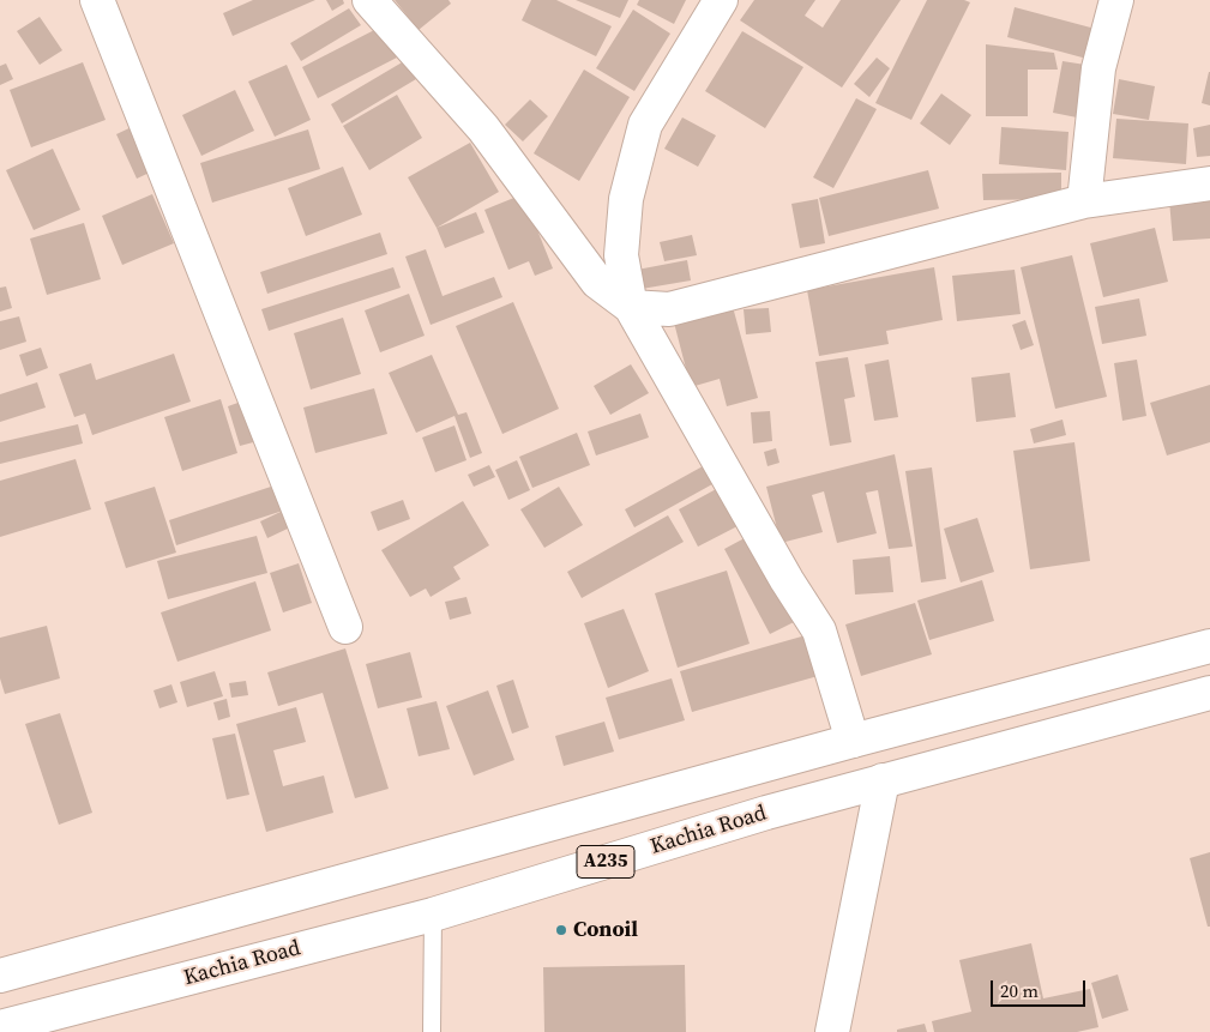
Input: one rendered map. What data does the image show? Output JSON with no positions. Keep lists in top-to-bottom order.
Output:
{
  "streets": {
    "main road": ["Kachia Road", "A235"]
  },
  "places": ["Conoil"],
  "scale_bar": "20 m"
}
